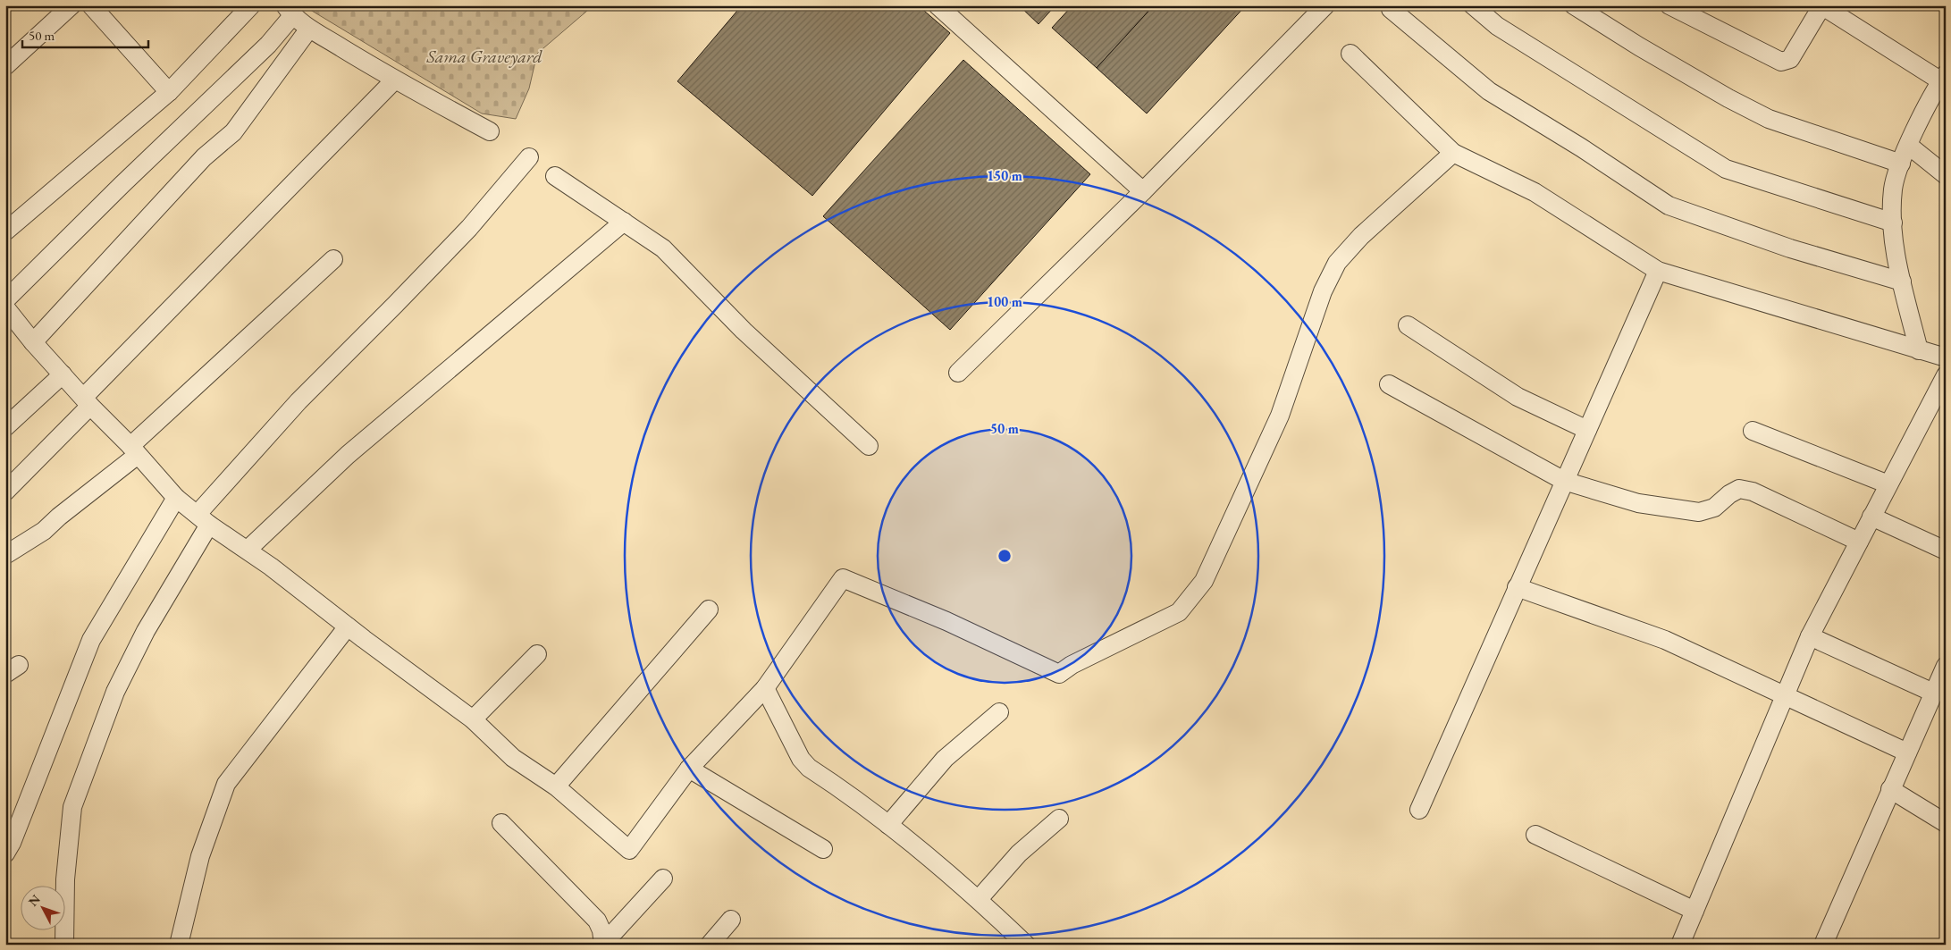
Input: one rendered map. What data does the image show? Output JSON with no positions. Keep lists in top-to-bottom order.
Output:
{
  "parks": ["Sama Graveyard"],
  "scale_bar": "50 m",
  "north": "top left",
  "rings": ["150 m", "100 m", "50 m"]
}
